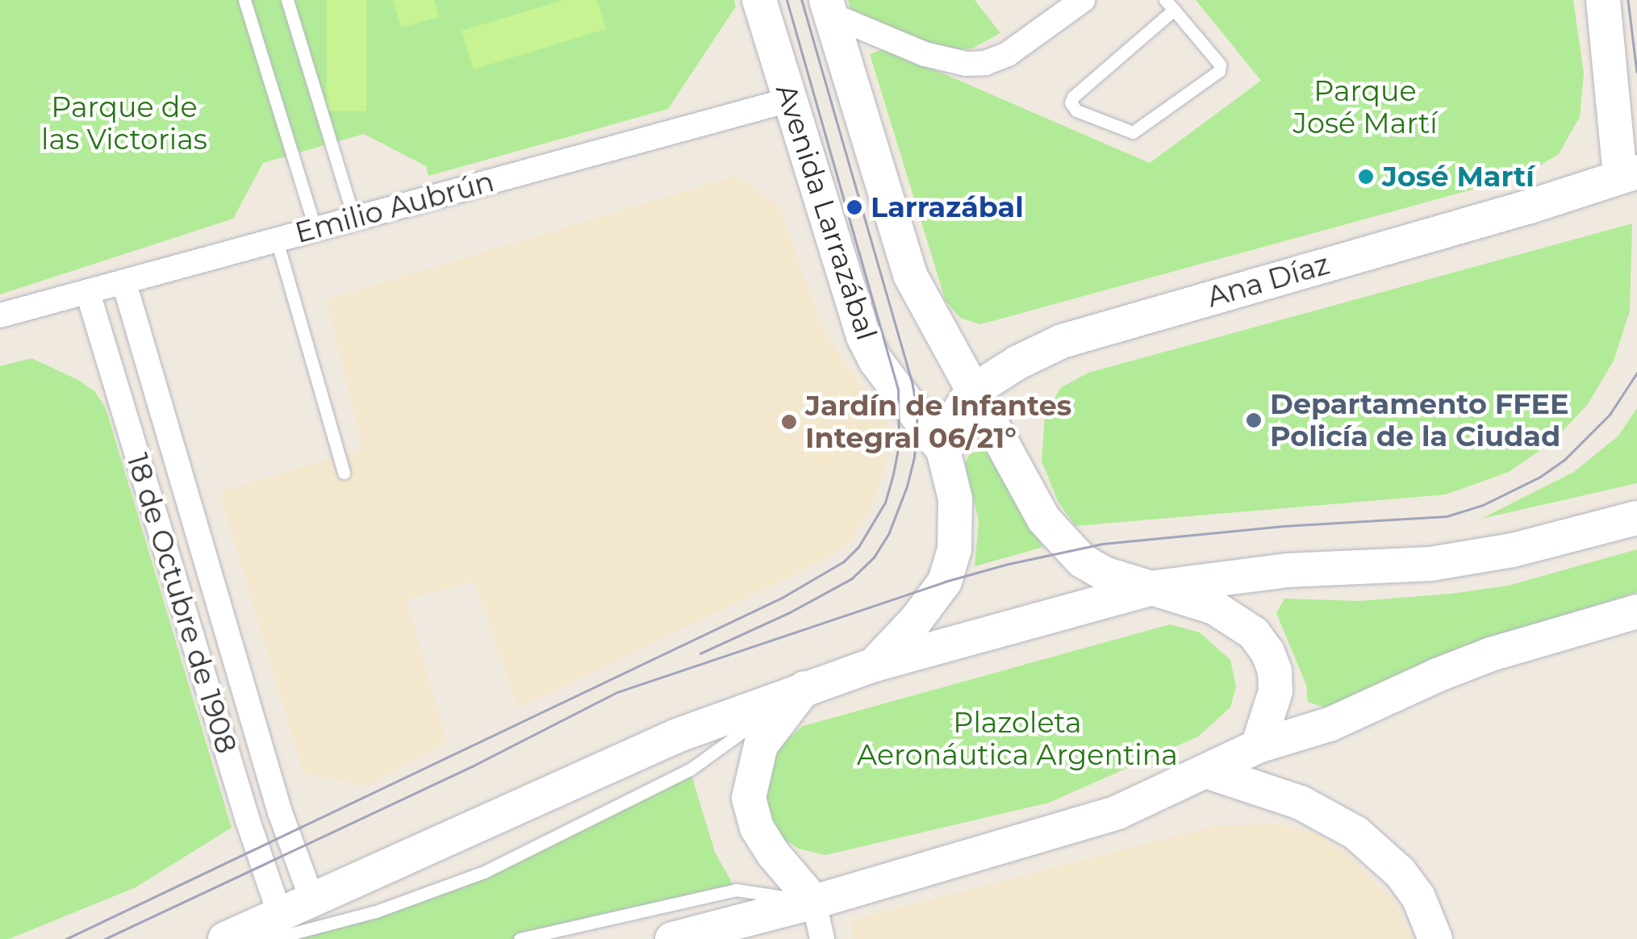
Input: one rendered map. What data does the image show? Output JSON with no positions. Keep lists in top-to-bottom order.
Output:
{
  "streets": {
    "main road": ["Avenida Larrazábal", "Ana Díaz"],
    "street": ["Emilio Aubrún", "18 de Octubre de 1908"]
  },
  "crossings": [
    ["Emilio Aubrún", "Avenida Larrazábal"],
    ["Emilio Aubrún", "18 de Octubre de 1908"],
    ["Avenida Larrazábal", "Ana Díaz"]
  ],
  "parks": ["Parque José Martí", "Parque de las Victorias", "Plazoleta Aeronáutica Argentina"],
  "places": [
    "José Martí",
    "Larrazábal",
    "Departamento FFEE Policía de la Ciudad",
    "Jardín de Infantes Integral 06/21°"
  ]
}
